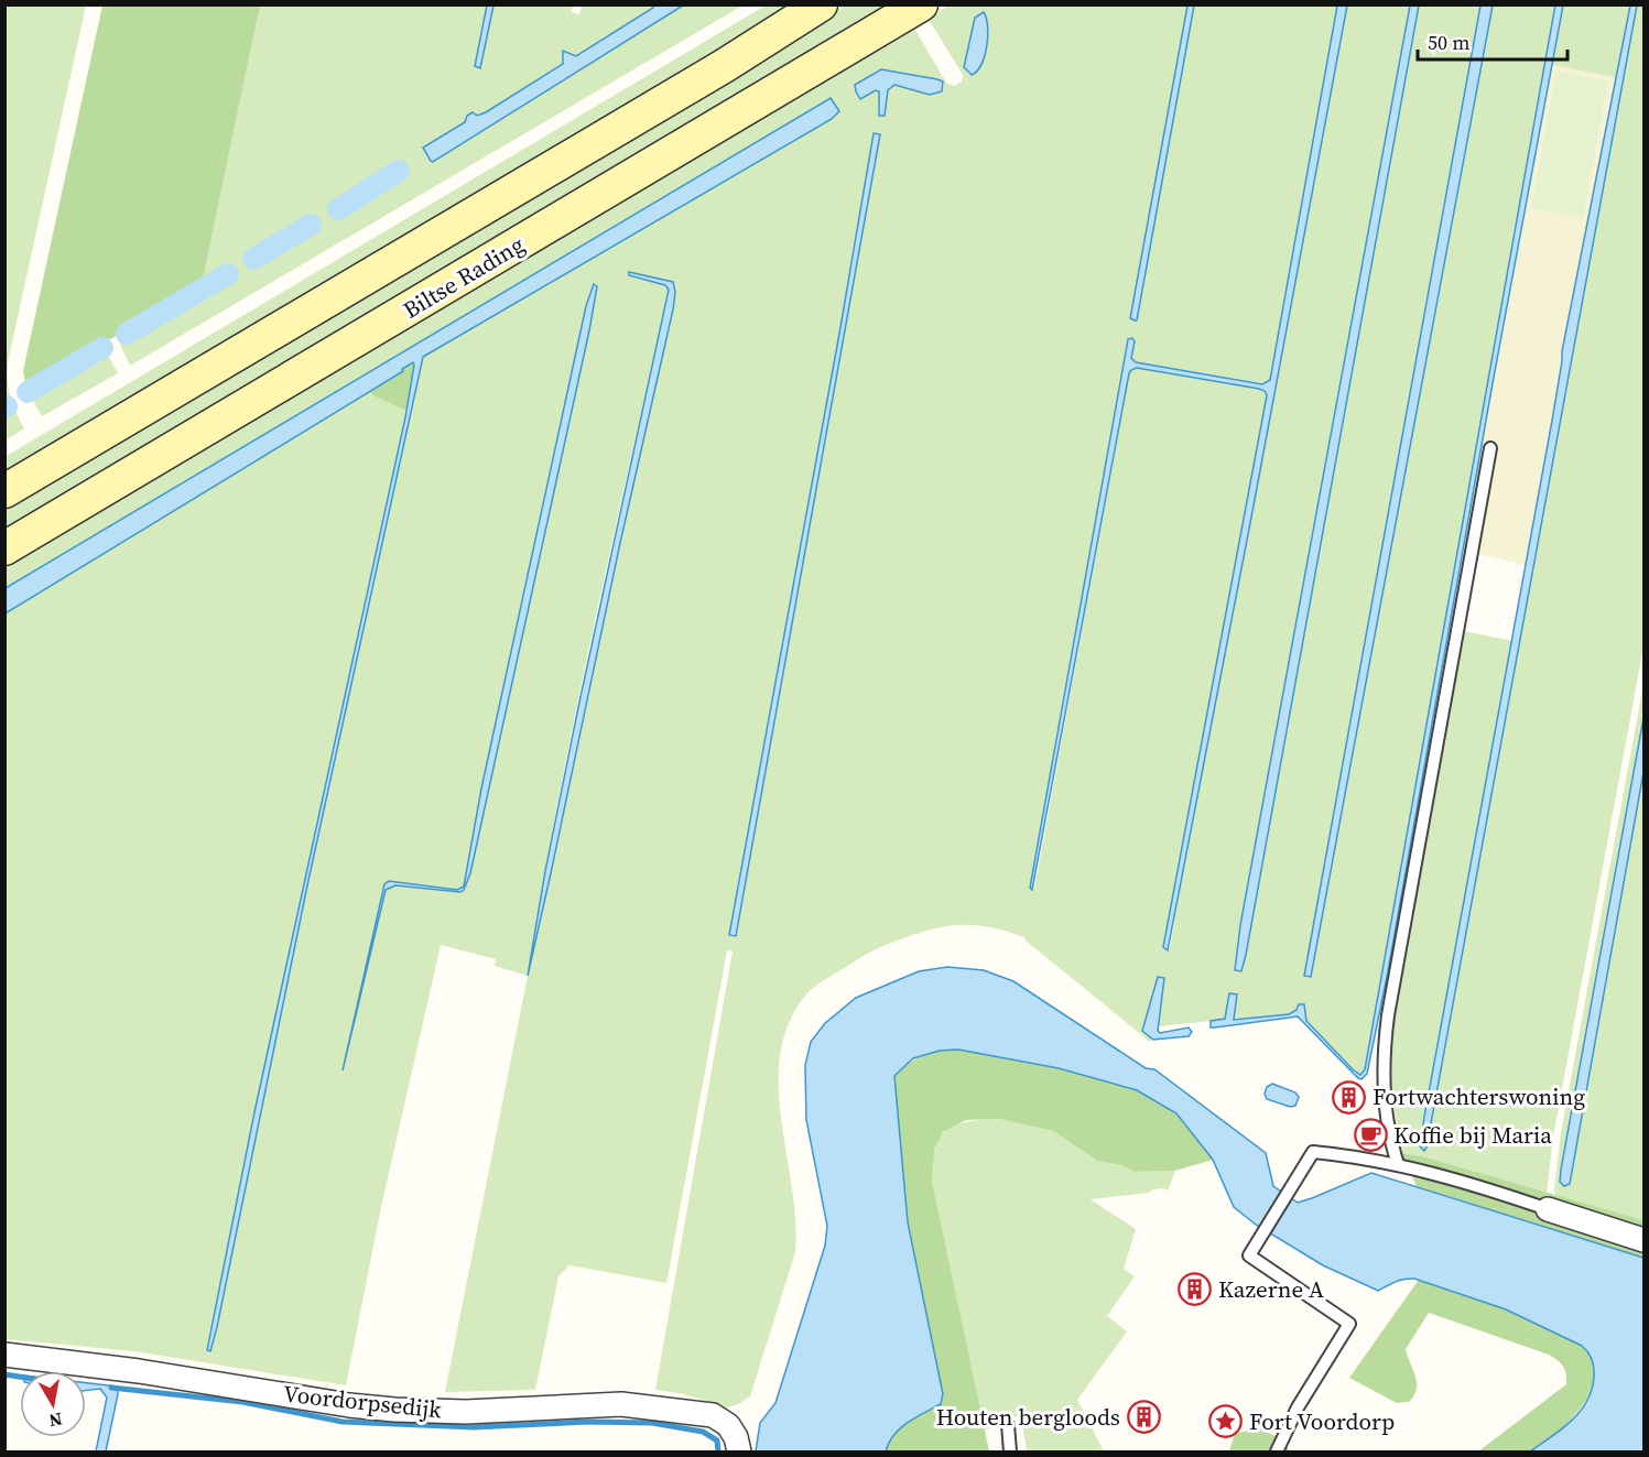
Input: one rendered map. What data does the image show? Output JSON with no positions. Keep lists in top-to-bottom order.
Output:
{
  "streets": {
    "main road": ["Biltse Rading"],
    "street": ["Voordorpsedijk"]
  },
  "places": {
    "building": ["Fortwachterswoning", "Kazerne A", "Houten bergloods"],
    "cafe": ["Koffie bij Maria"],
    "place": ["Fort Voordorp"]
  },
  "scale_bar": "50 m",
  "north": "bottom"
}
